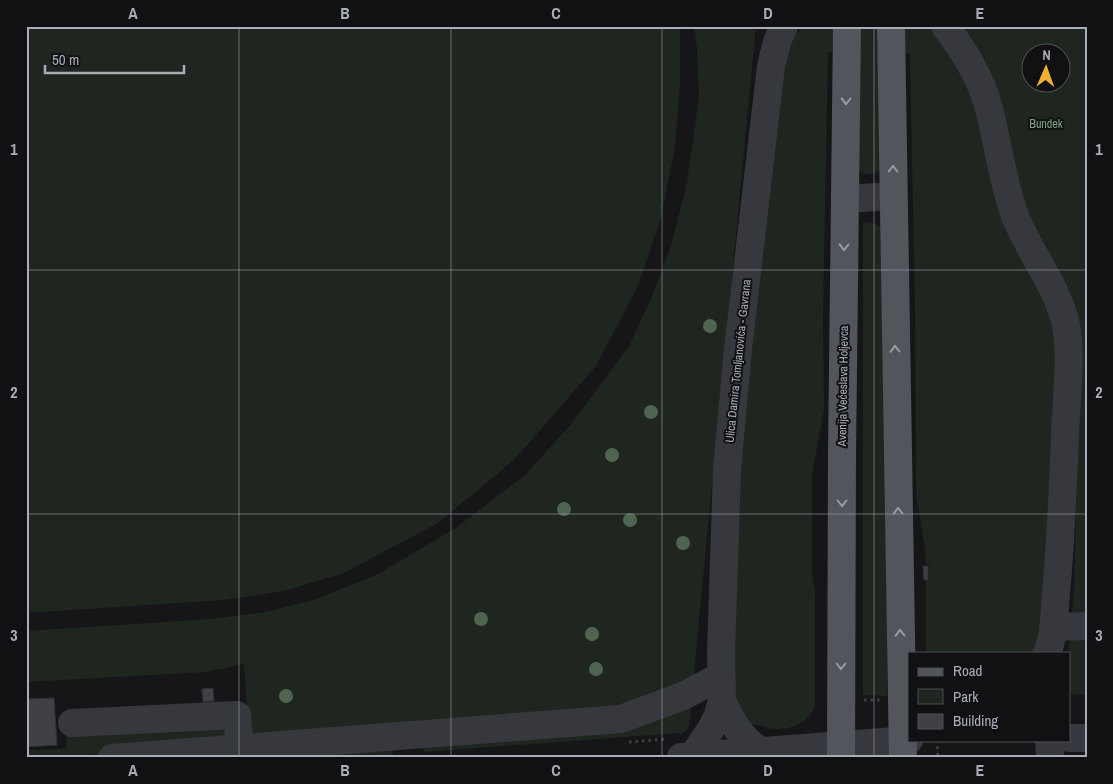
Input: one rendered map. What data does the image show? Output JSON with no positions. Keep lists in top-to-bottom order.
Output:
{
  "streets": {
    "main road": ["Avenija Većeslava Holjevca"],
    "street": ["Ulica Damira Tomljanovića - Gavrana"]
  },
  "parks": ["Bundek"],
  "legend": ["Road", "Park", "Building"],
  "scale_bar": "50 m",
  "north": "top",
  "grid": {
    "columns": [
      "A",
      "B",
      "C",
      "D",
      "E"
    ],
    "rows": ["1", "2", "3"]
  }
}
